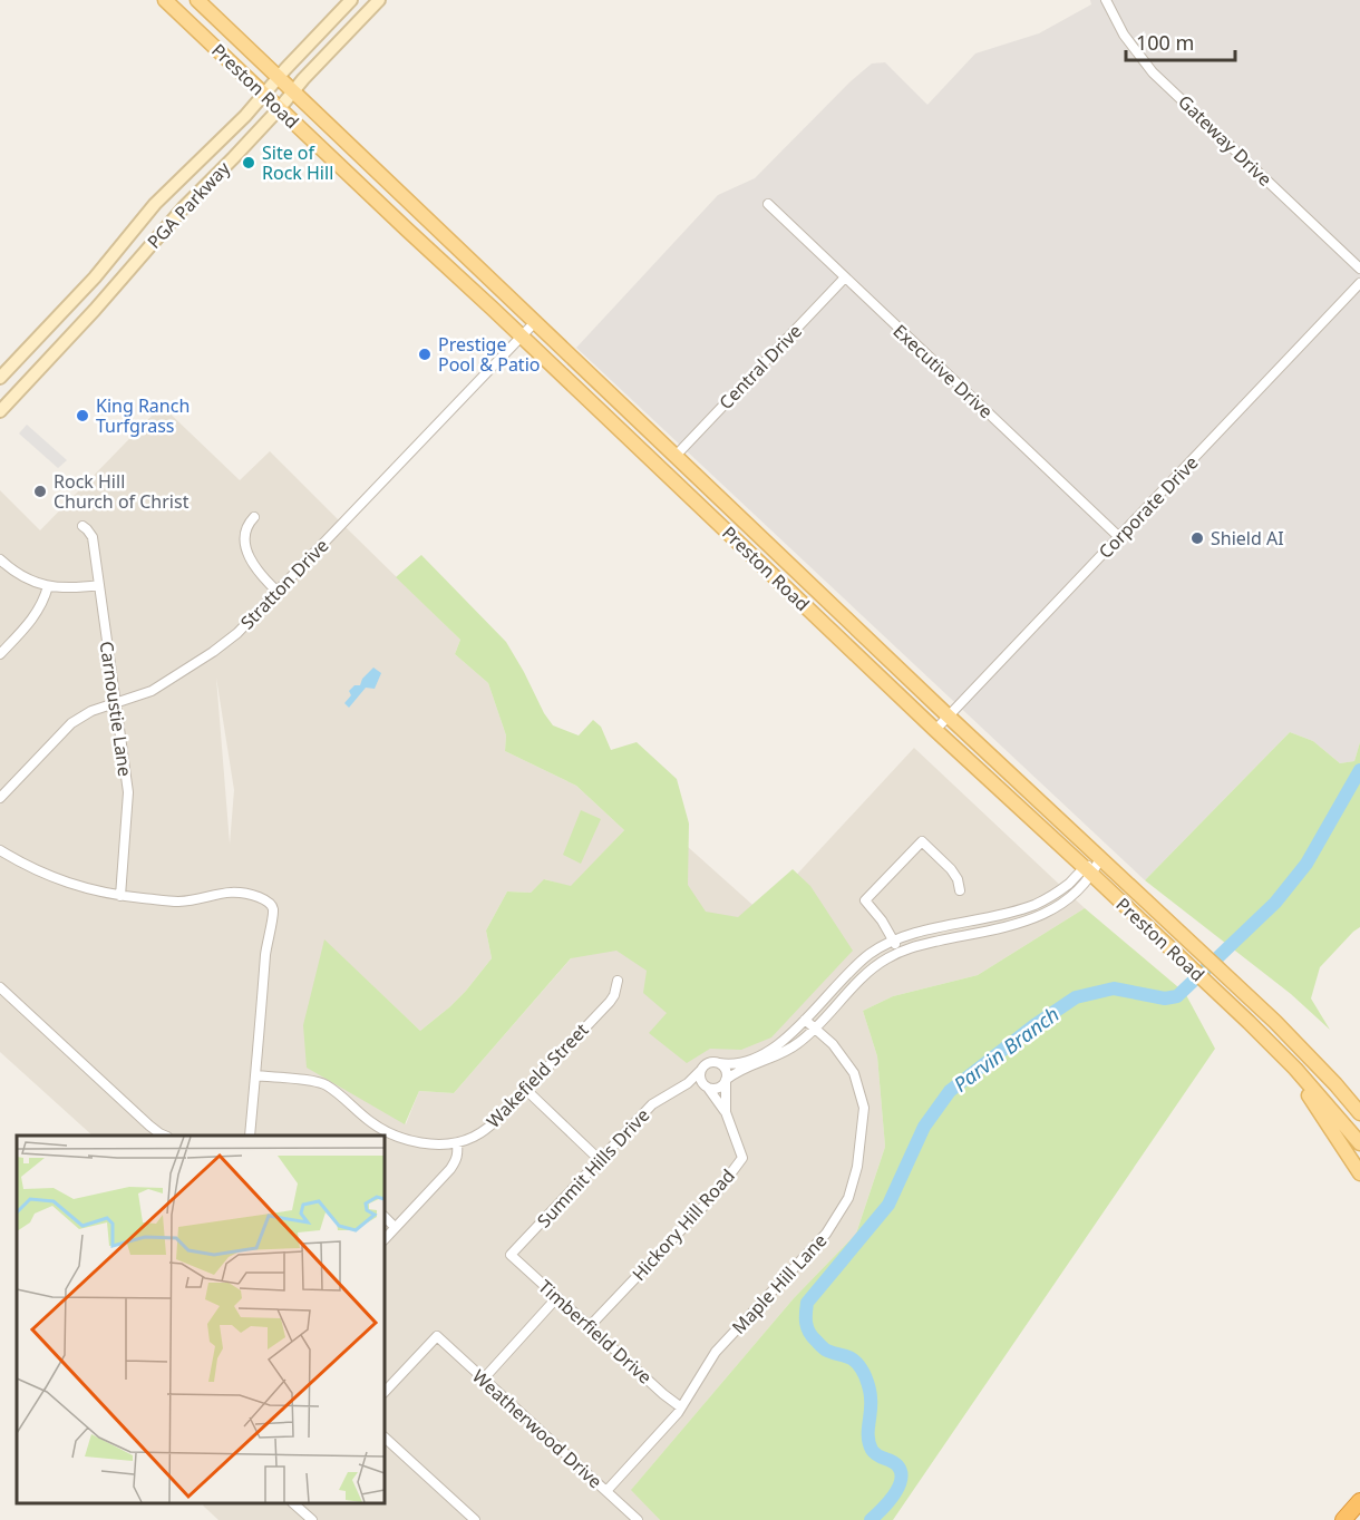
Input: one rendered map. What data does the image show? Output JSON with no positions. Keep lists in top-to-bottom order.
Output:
{
  "streets": {
    "main road": ["Preston Road", "PGA Parkway"],
    "street": [
      "Gateway Drive",
      "Central Drive",
      "Executive Drive",
      "Corporate Drive",
      "Stratton Drive",
      "Carnoustie Lane",
      "Wakefield Street",
      "Summit Hills Drive",
      "Hickory Hill Road",
      "Maple Hill Lane",
      "Timberfield Drive",
      "Weatherwood Drive"
    ]
  },
  "crossings": [
    ["Preston Road", "PGA Parkway"],
    ["Preston Road", "Central Drive"],
    ["Preston Road", "Corporate Drive"],
    ["Preston Road", "Stratton Drive"],
    ["Central Drive", "Executive Drive"],
    ["Executive Drive", "Corporate Drive"],
    ["Stratton Drive", "Carnoustie Lane"],
    ["Summit Hills Drive", "Hickory Hill Road"],
    ["Summit Hills Drive", "Timberfield Drive"],
    ["Hickory Hill Road", "Timberfield Drive"],
    ["Maple Hill Lane", "Timberfield Drive"],
    ["Maple Hill Lane", "Weatherwood Drive"]
  ],
  "water": ["Parvin Branch"],
  "places": [
    "Site of Rock Hill",
    "Prestige Pool & Patio",
    "King Ranch Turfgrass",
    "Rock Hill Church of Christ",
    "Shield AI"
  ],
  "scale_bar": "100 m"
}
